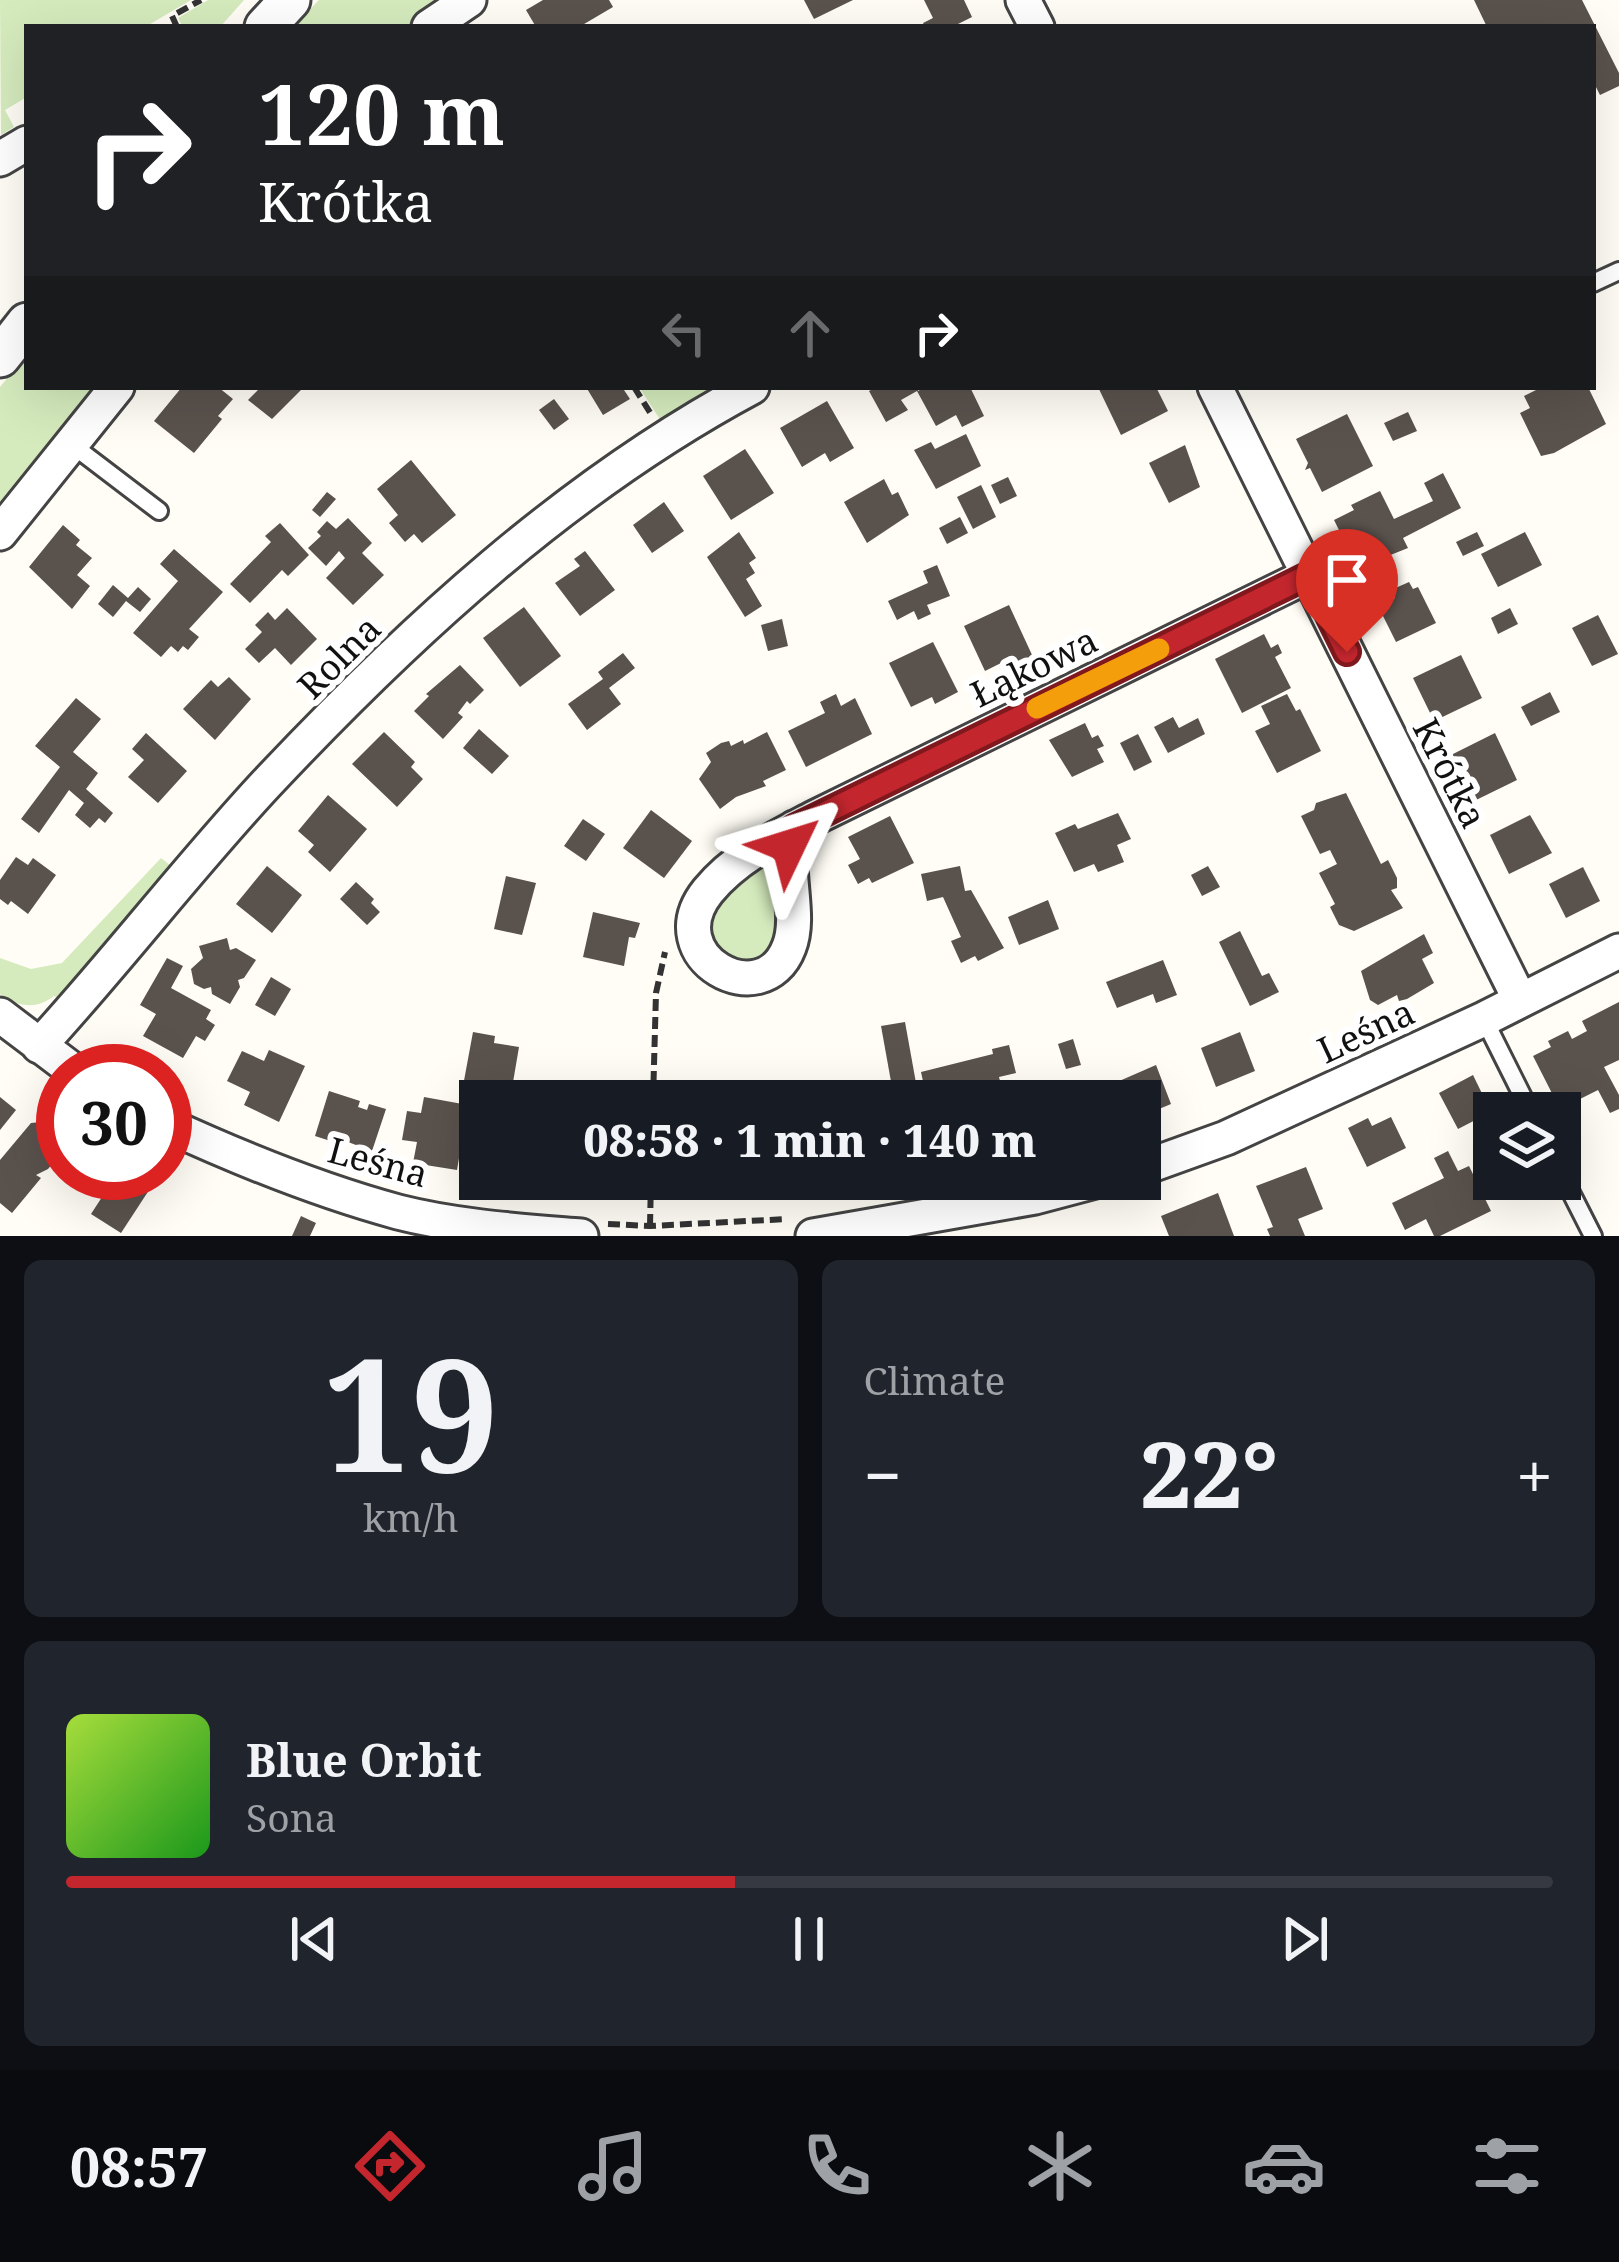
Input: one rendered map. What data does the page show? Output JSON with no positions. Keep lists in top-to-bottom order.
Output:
{
  "streets": {
    "street": [
      "Rolna",
      "Łąkowa",
      "Krótka",
      "Leśna"
    ]
  },
  "crossings": [
    ["Łąkowa", "Krótka"],
    ["Krótka", "Leśna"]
  ],
  "page": {
    "turn": ["120 m", "Krótka"],
    "limit": "30",
    "trip": "08:58 · 1 min · 140 m",
    "tile": [
      ["19", "km/h"],
      "Climate"
    ],
    "heat": ["−", "22°", "+"],
    "song": ["Blue Orbit", "Sona"],
    "tabs": "08:57"
  }
}
